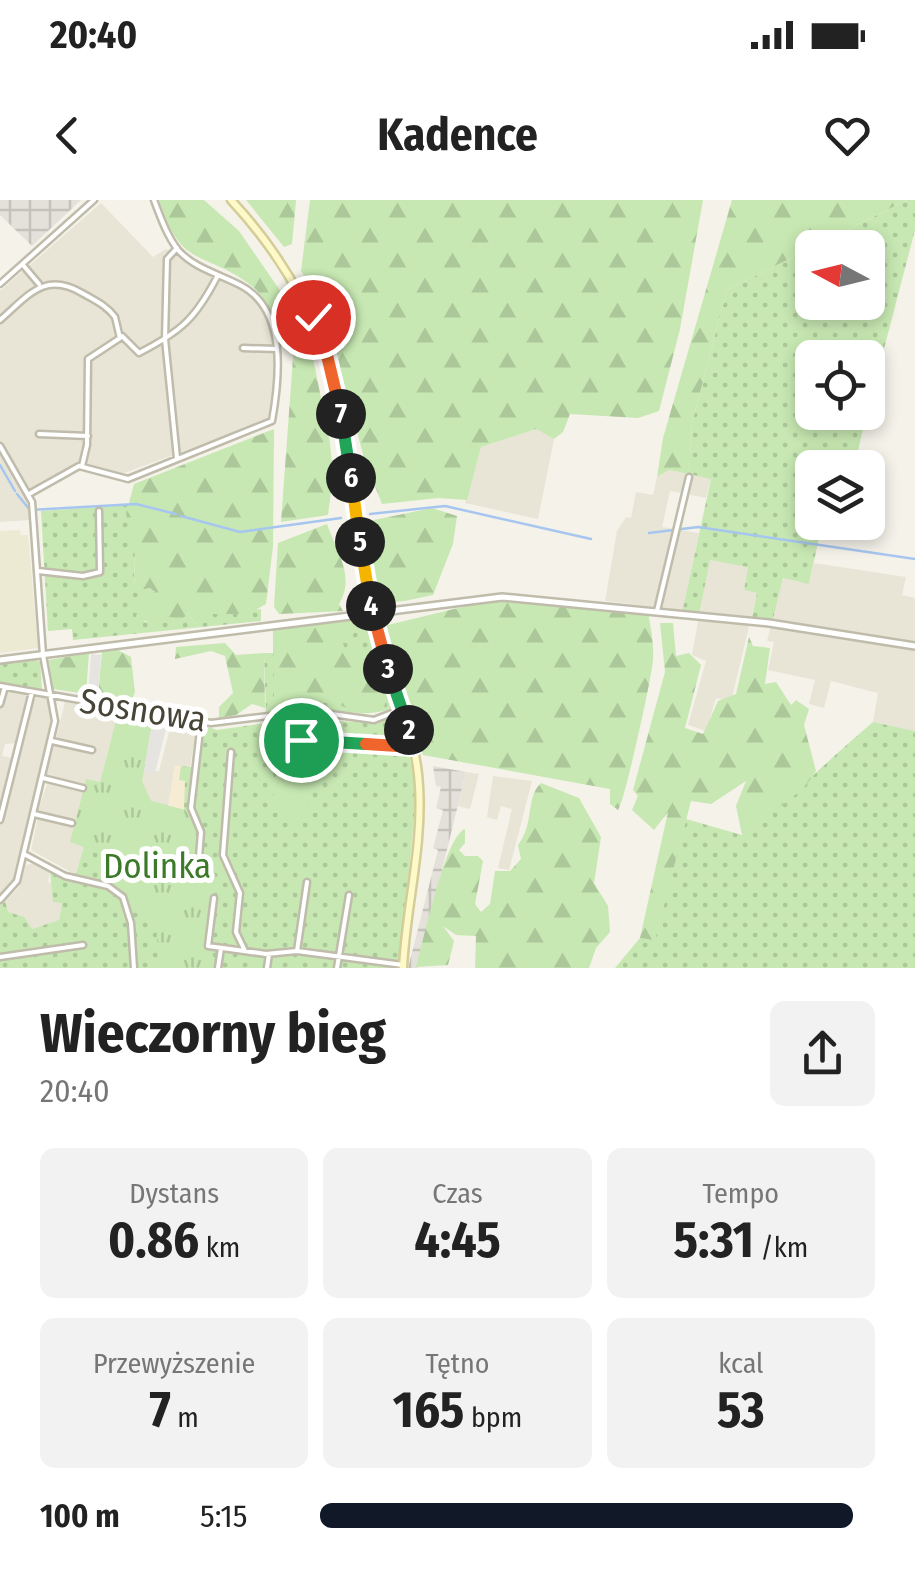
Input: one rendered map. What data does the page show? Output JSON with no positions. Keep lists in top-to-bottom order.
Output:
{
  "streets": {
    "street": ["Sosnowa"]
  },
  "parks": ["Dolinka"],
  "north": "left",
  "page": {
    "status": "20:40",
    "header": "Kadence",
    "pins": [
      "7",
      "6",
      "5",
      "4",
      "3",
      "2"
    ],
    "heading": ["Wieczorny bieg", "20:40"],
    "stats": [
      ["Dystans", "0.86 km"],
      ["Czas", "4:45"],
      ["Tempo", "5:31 /km"],
      ["Przewyższenie", "7 m"],
      ["Tętno", "165 bpm"],
      ["kcal", "53"]
    ],
    "list": [
      {
        "name": "100 m",
        "note": "5:15"
      }
    ]
  }
}
